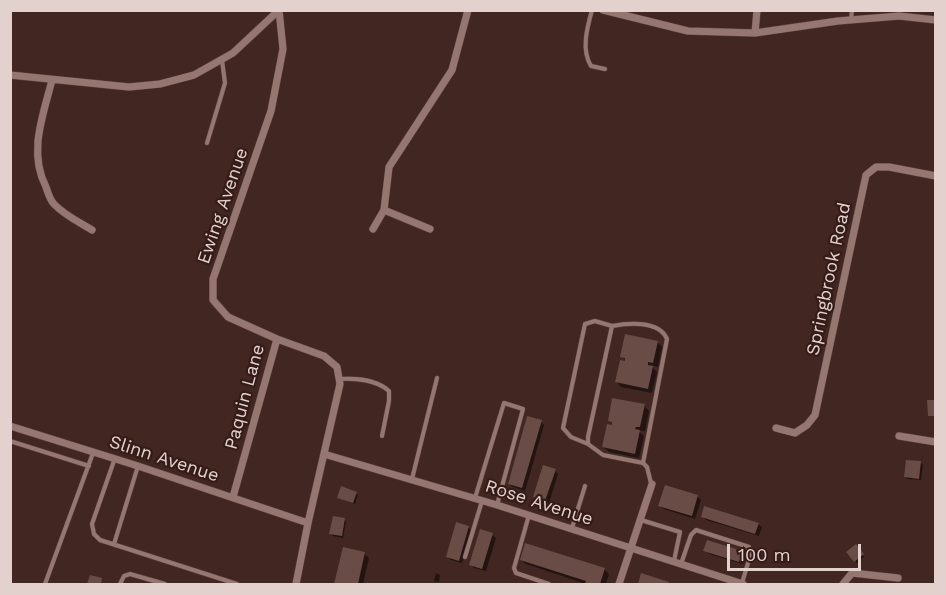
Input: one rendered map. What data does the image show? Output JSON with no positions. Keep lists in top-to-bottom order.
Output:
{
  "streets": {
    "street": [
      "Ewing Avenue",
      "Springbrook Road",
      "Paquin Lane",
      "Slinn Avenue",
      "Rose Avenue"
    ]
  },
  "crossings": [
    ["Ewing Avenue", "Paquin Lane"],
    ["Paquin Lane", "Slinn Avenue"]
  ],
  "scale_bar": "100 m"
}
